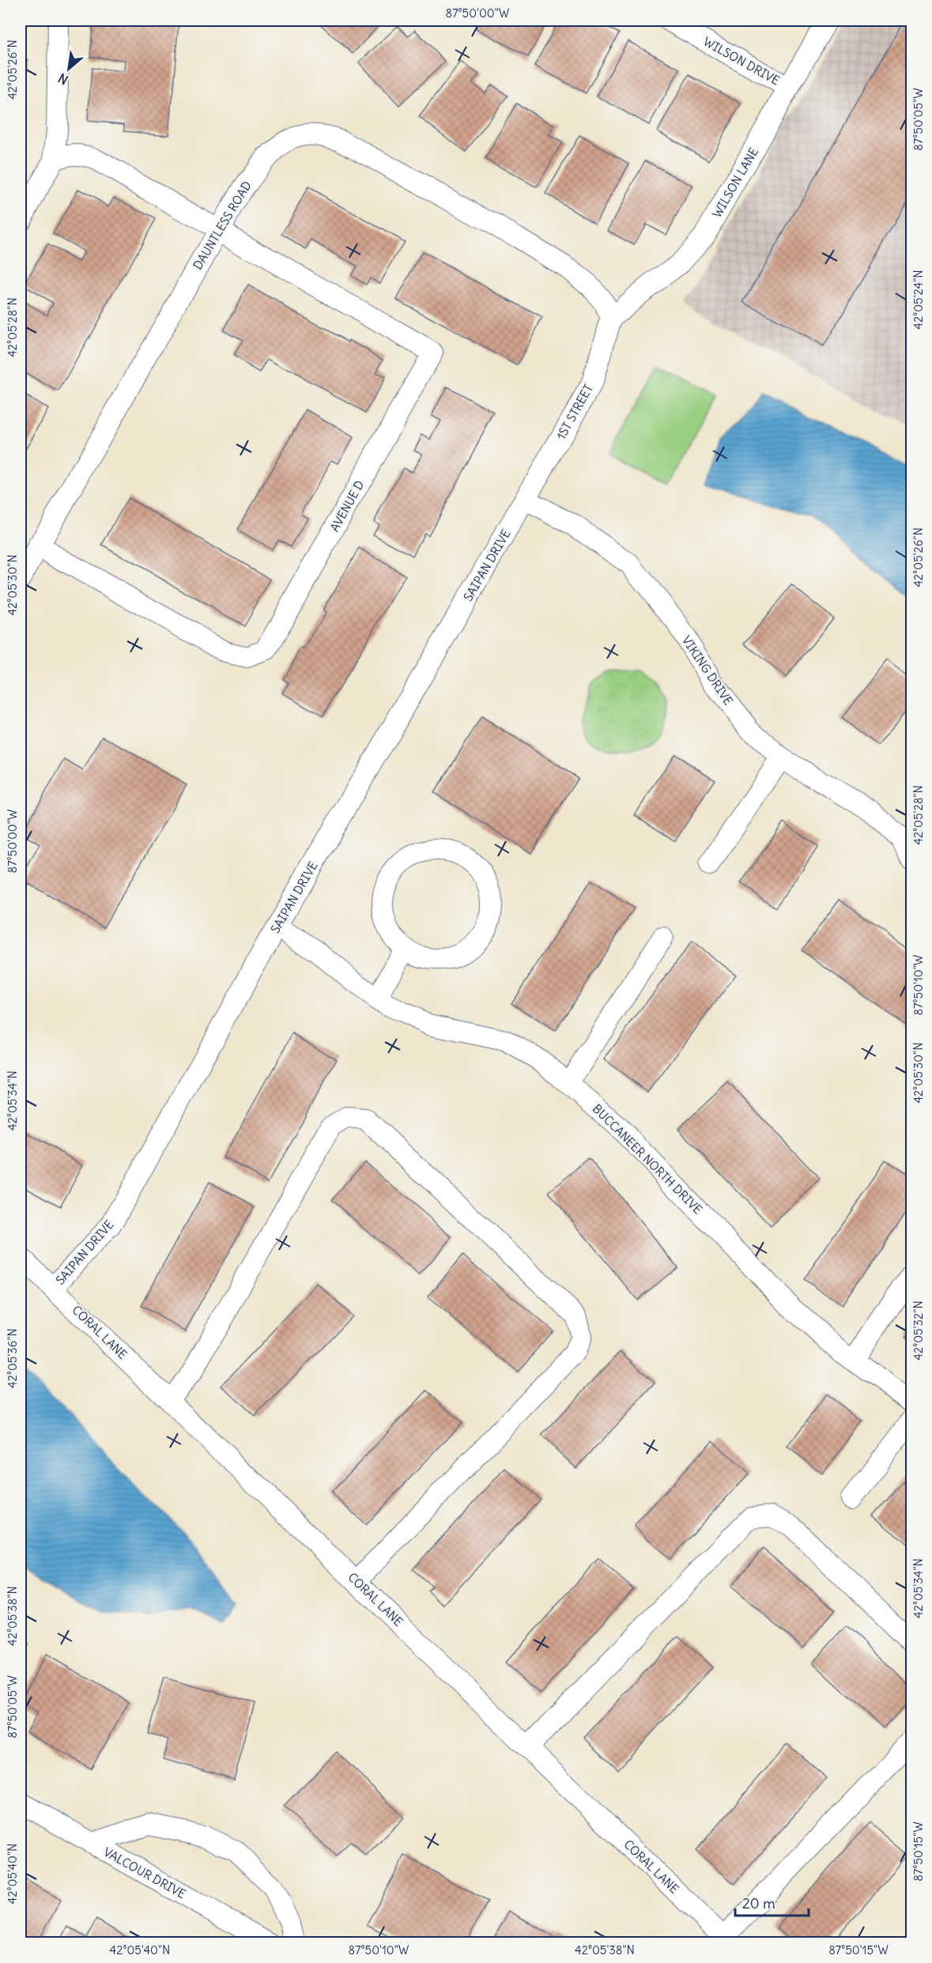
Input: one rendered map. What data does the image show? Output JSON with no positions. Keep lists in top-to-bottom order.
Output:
{
  "streets": {
    "street": [
      "WILSON DRIVE",
      "WILSON LANE",
      "DAUNTLESS ROAD",
      "1ST STREET",
      "AVENUE D",
      "SAIPAN DRIVE",
      "VIKING DRIVE",
      "BUCCANEER NORTH DRIVE",
      "CORAL LANE",
      "VALCOUR DRIVE"
    ]
  },
  "crossings": [
    ["WILSON DRIVE", "WILSON LANE"],
    ["WILSON LANE", "DAUNTLESS ROAD"],
    ["WILSON LANE", "1ST STREET"],
    ["DAUNTLESS ROAD", "1ST STREET"],
    ["DAUNTLESS ROAD", "AVENUE D"],
    ["1ST STREET", "SAIPAN DRIVE"],
    ["1ST STREET", "VIKING DRIVE"],
    ["SAIPAN DRIVE", "VIKING DRIVE"],
    ["SAIPAN DRIVE", "BUCCANEER NORTH DRIVE"],
    ["SAIPAN DRIVE", "CORAL LANE"]
  ],
  "scale_bar": "20 m",
  "north": "bottom left",
  "coordinates": [
    "87°50'00\"W",
    "42°05'26\"N",
    "87°50'05\"W",
    "42°05'24\"N",
    "42°05'28\"N",
    "42°05'30\"N",
    "87°50'10\"W",
    "42°05'34\"N",
    "42°05'32\"N",
    "42°05'36\"N",
    "42°05'38\"N",
    "87°50'15\"W",
    "42°05'40\"N"
  ]
}
